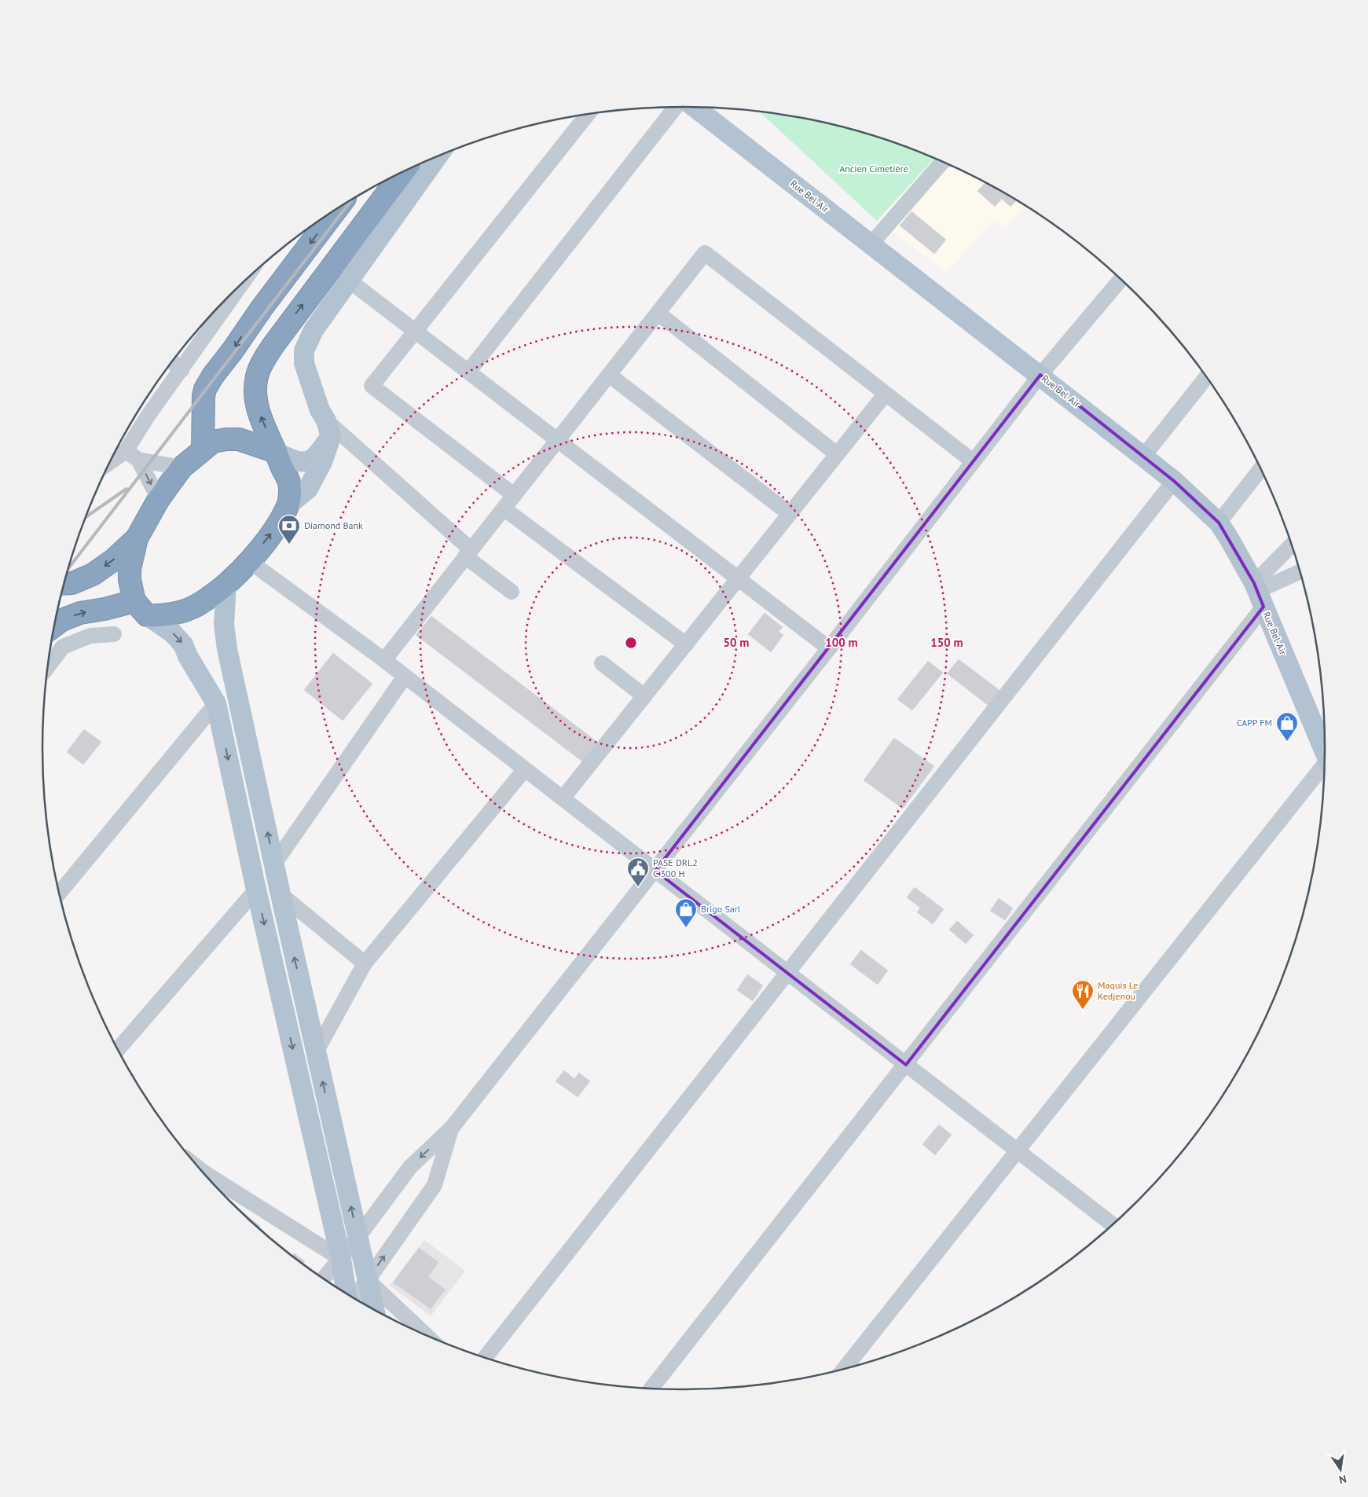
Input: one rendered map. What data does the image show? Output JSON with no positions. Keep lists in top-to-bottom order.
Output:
{
  "streets": {
    "main road": ["Rue Bel-Air"]
  },
  "parks": ["Ancien Cimetière"],
  "places": {
    "bank": ["Diamond Bank"],
    "shop": ["CAPP FM", "Brigo Sarl"],
    "public building": ["PASE DRL2 C 300 H"],
    "restaurant": ["Maquis Le Kedjenou"]
  },
  "north": "bottom",
  "rings": ["50 m", "100 m", "150 m"]
}
